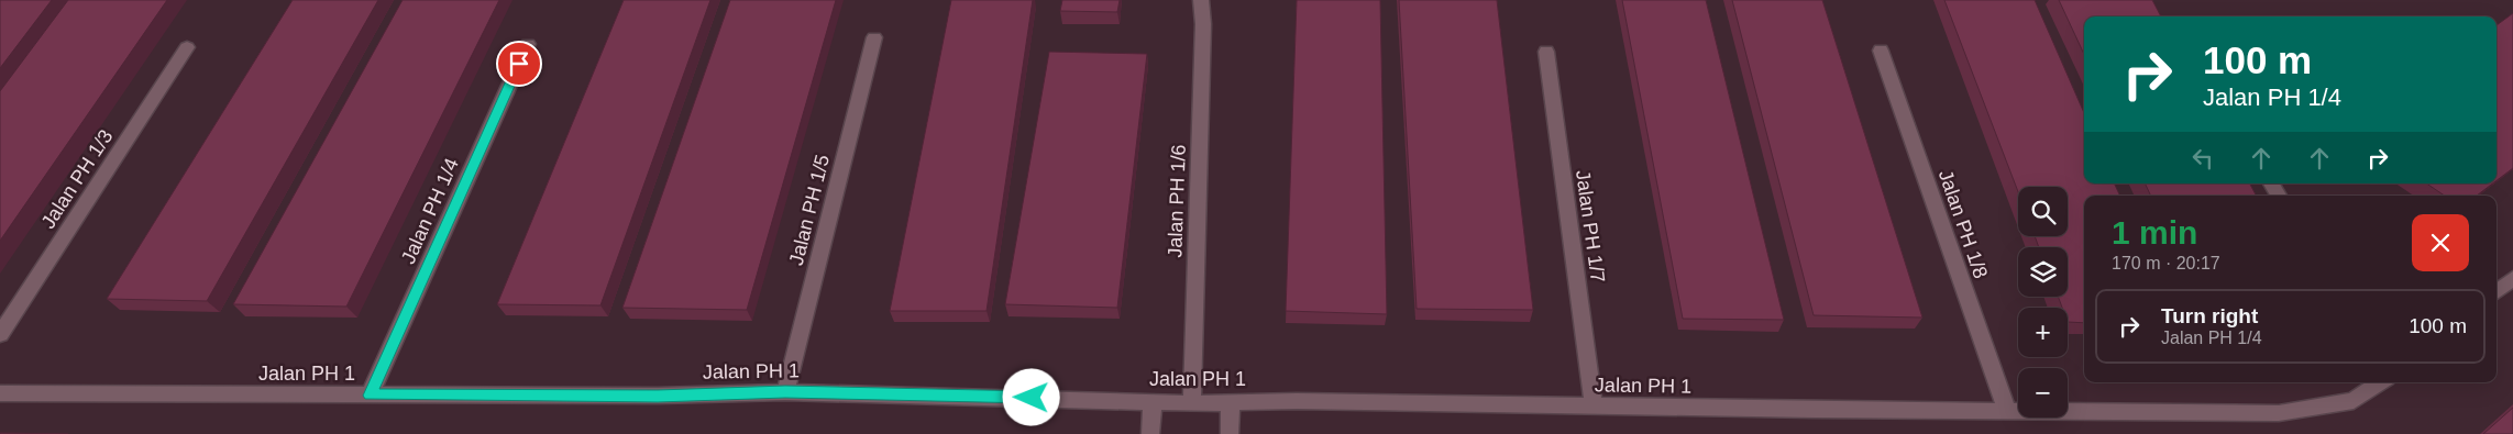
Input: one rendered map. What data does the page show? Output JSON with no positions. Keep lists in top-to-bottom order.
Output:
{
  "streets": {
    "street": [
      "Jalan PH 1/3",
      "Jalan PH 1/6",
      "Jalan PH 1/5",
      "Jalan PH 1/4",
      "Jalan PH 1/8",
      "Jalan PH 1/7",
      "Jalan PH 1"
    ]
  },
  "crossings": [
    ["Jalan PH 1/6", "Jalan PH 1"],
    ["Jalan PH 1/5", "Jalan PH 1"],
    ["Jalan PH 1/4", "Jalan PH 1"],
    ["Jalan PH 1/8", "Jalan PH 1"],
    ["Jalan PH 1/7", "Jalan PH 1"]
  ],
  "page": {
    "turn": ["100 m", "Jalan PH 1/4"],
    "map_buttons": ["+", "−"],
    "heading": ["1 min", "170 m · 20:17"],
    "list": [
      {
        "name": "Turn right",
        "note": "Jalan PH 1/4",
        "value": "100 m"
      }
    ]
  }
}
